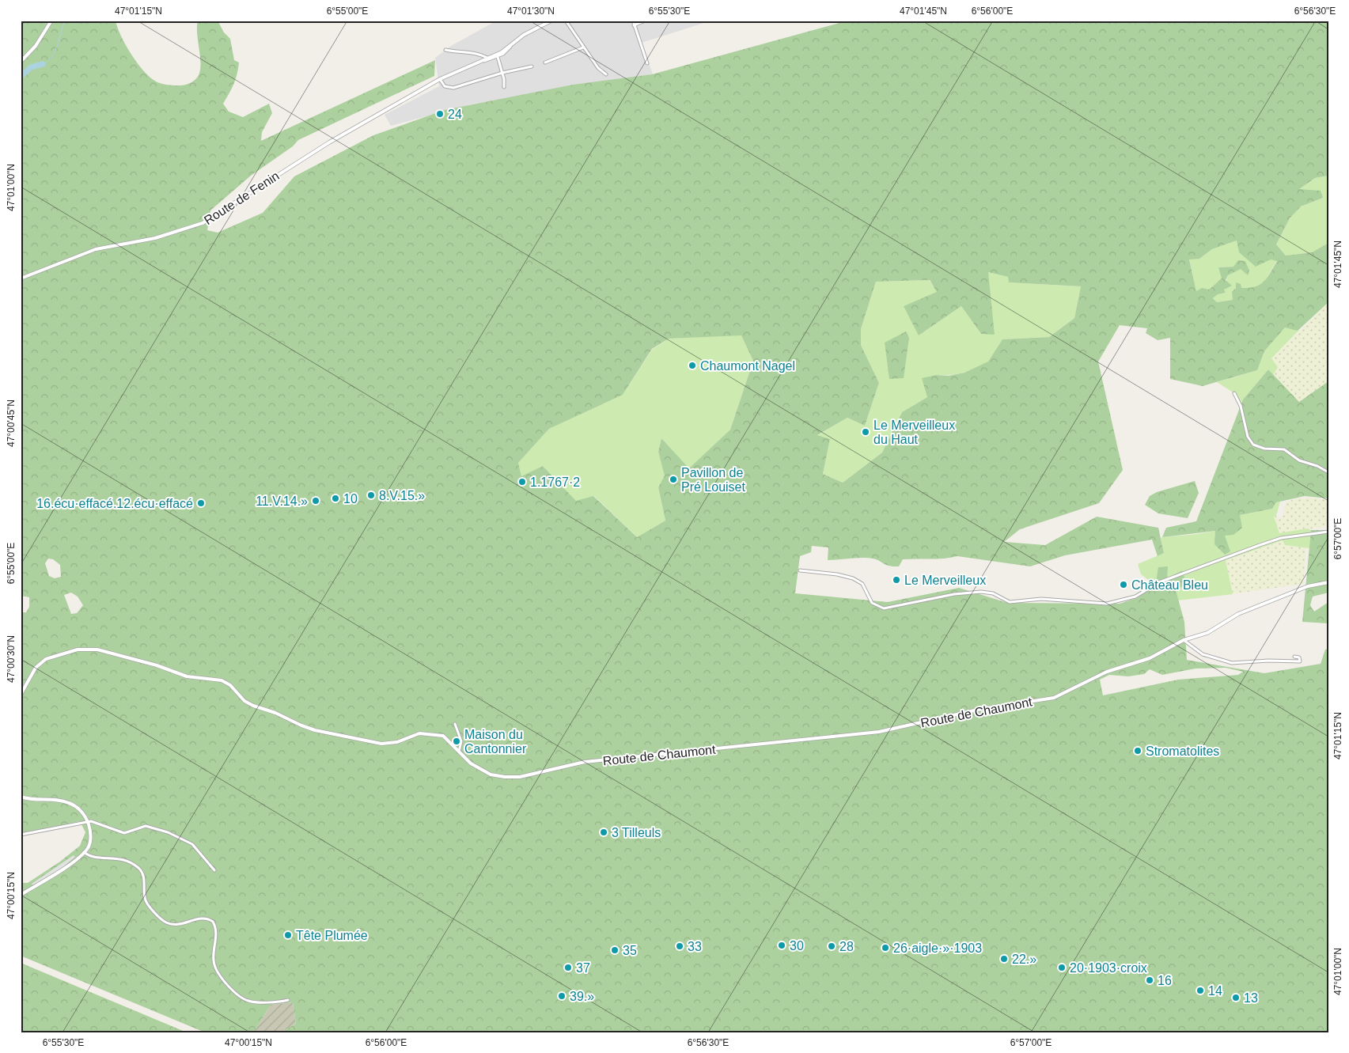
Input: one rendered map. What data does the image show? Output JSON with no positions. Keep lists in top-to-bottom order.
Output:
{
  "streets": {
    "street": ["Route de Fenin", "Route de Chaumont"]
  },
  "places": [
    "24",
    "Chaumont Nagel",
    "Le Merveilleux du Haut",
    "Pavillon de Pré Louiset",
    "1.1767·2",
    "8.V.15.»",
    "10",
    "11.V.14.»",
    "16.écu·effacé.12.écu·effacé",
    "Le Merveilleux",
    "Château Bleu",
    "Maison du Cantonnier",
    "Stromatolites",
    "3 Tilleuls",
    "Tête Plumée",
    "30",
    "33",
    "28",
    "26·aigle·»·1903",
    "35",
    "22.»",
    "37",
    "20·1903·croix",
    "16",
    "14",
    "39.»",
    "13"
  ],
  "coordinates": [
    "47°01'15\"N",
    "6°55'00\"E",
    "47°01'30\"N",
    "6°55'30\"E",
    "47°01'45\"N",
    "6°56'00\"E",
    "6°56'30\"E",
    "47°01'00\"N",
    "47°00'45\"N",
    "6°57'00\"E",
    "47°00'30\"N",
    "47°00'15\"N"
  ]
}
